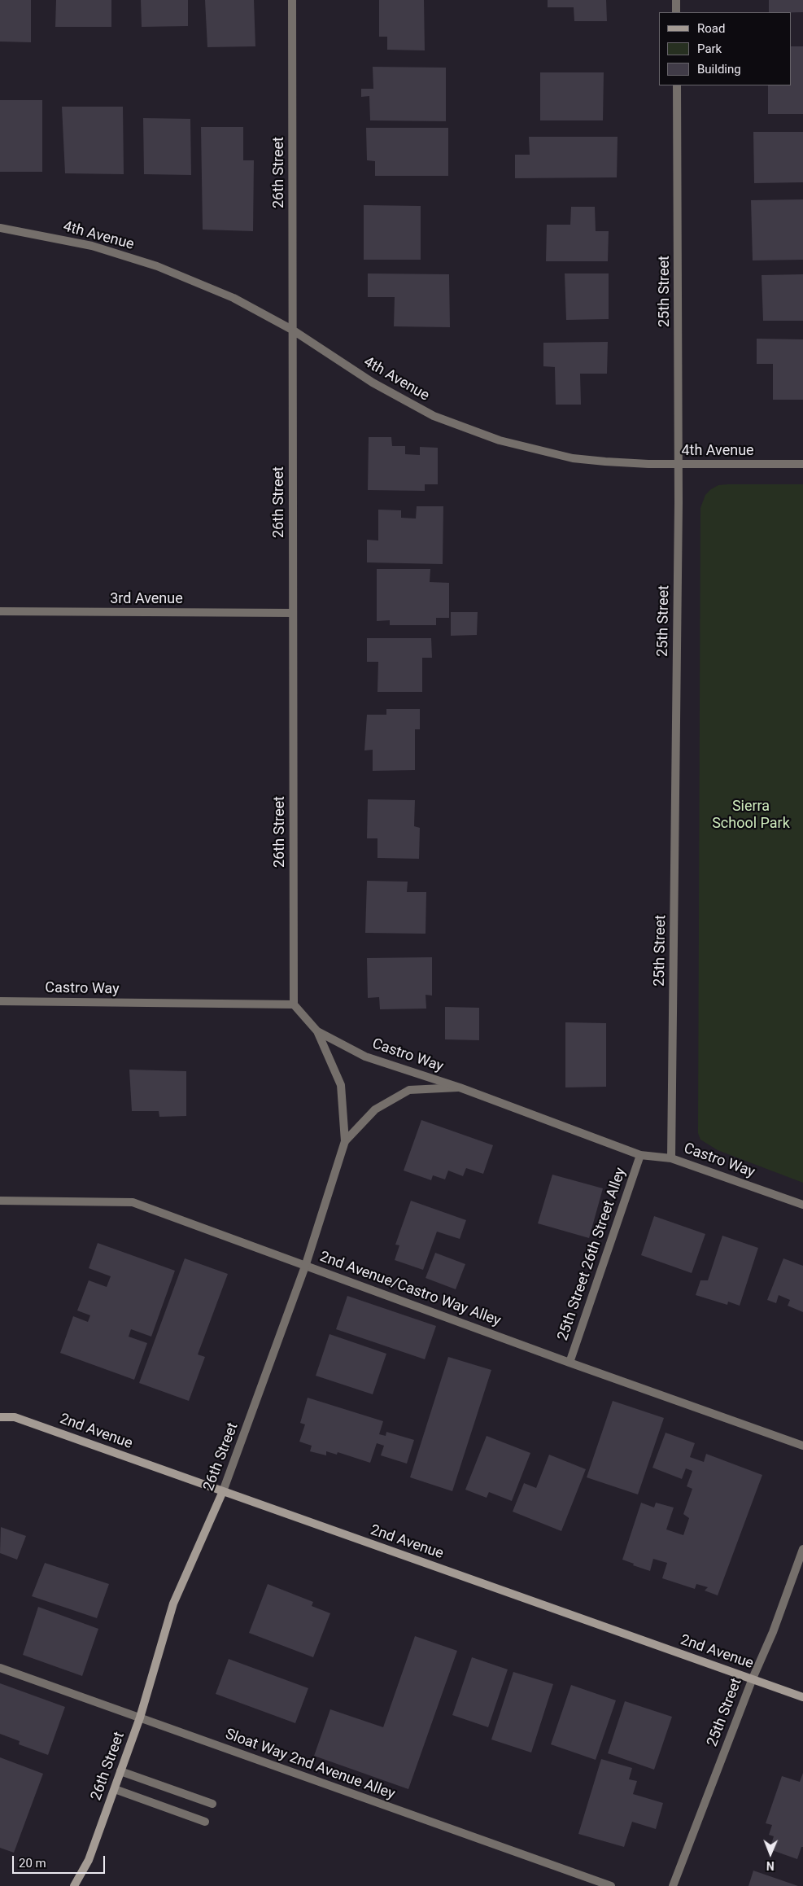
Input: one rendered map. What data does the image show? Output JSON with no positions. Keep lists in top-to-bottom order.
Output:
{
  "streets": {
    "street": [
      "26th Street",
      "4th Avenue",
      "25th Street",
      "3rd Avenue",
      "Castro Way",
      "25th Street 26th Street Alley",
      "2nd Avenue/Castro Way Alley",
      "2nd Avenue",
      "Sloat Way 2nd Avenue Alley"
    ]
  },
  "crossings": [
    ["26th Street", "4th Avenue"],
    ["26th Street", "3rd Avenue"],
    ["26th Street", "Castro Way"],
    ["26th Street", "2nd Avenue/Castro Way Alley"],
    ["26th Street", "2nd Avenue"],
    ["26th Street", "Sloat Way 2nd Avenue Alley"],
    ["4th Avenue", "25th Street"],
    ["25th Street", "Castro Way"],
    ["25th Street", "2nd Avenue"],
    ["Castro Way", "25th Street 26th Street Alley"],
    ["25th Street 26th Street Alley", "2nd Avenue/Castro Way Alley"]
  ],
  "parks": ["Sierra School Park"],
  "legend": ["Road", "Park", "Building"],
  "scale_bar": "20 m",
  "north": "bottom"
}
